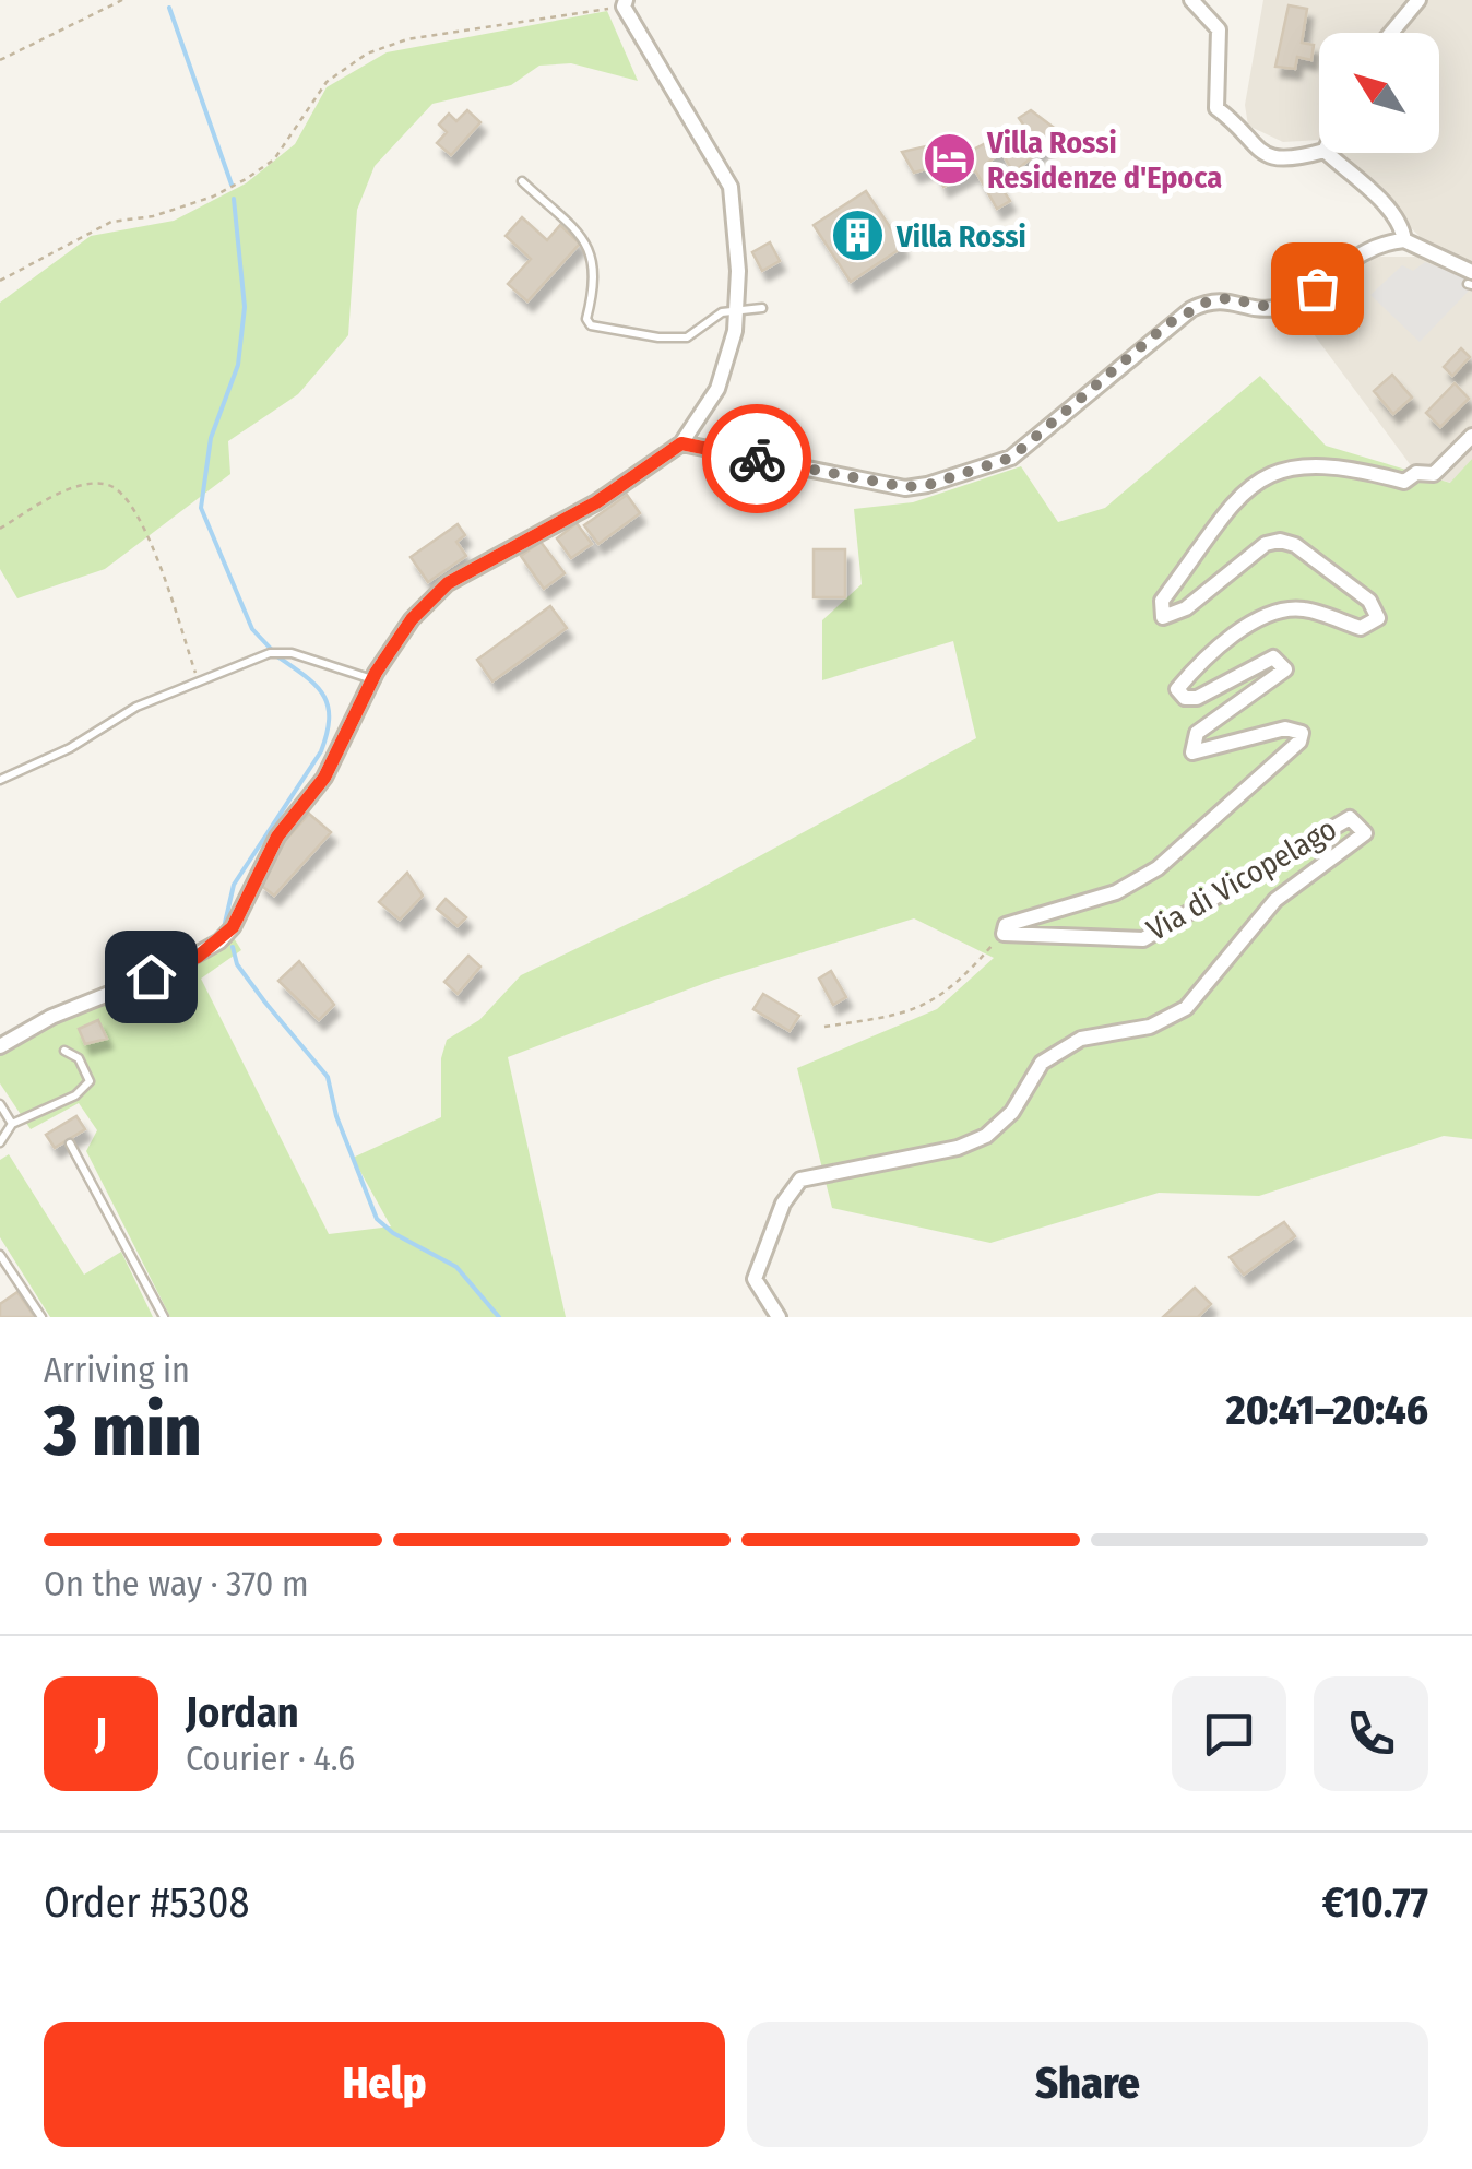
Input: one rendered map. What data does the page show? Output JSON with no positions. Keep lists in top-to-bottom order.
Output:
{
  "streets": {
    "street": ["Via di Vicopelago"]
  },
  "places": {
    "hotel": ["Villa Rossi Residenze d'Epoca"],
    "building": ["Villa Rossi"]
  },
  "north": "top left",
  "page": {
    "heading": ["3 min", "Arriving in", "20:41–20:46"],
    "panel": [
      "Jordan",
      "Courier · 4.6",
      "Order #5308",
      "€10.77"
    ],
    "bar": "On the way · 370 m",
    "round": "J",
    "buttons": ["Help", "Share"]
  }
}
